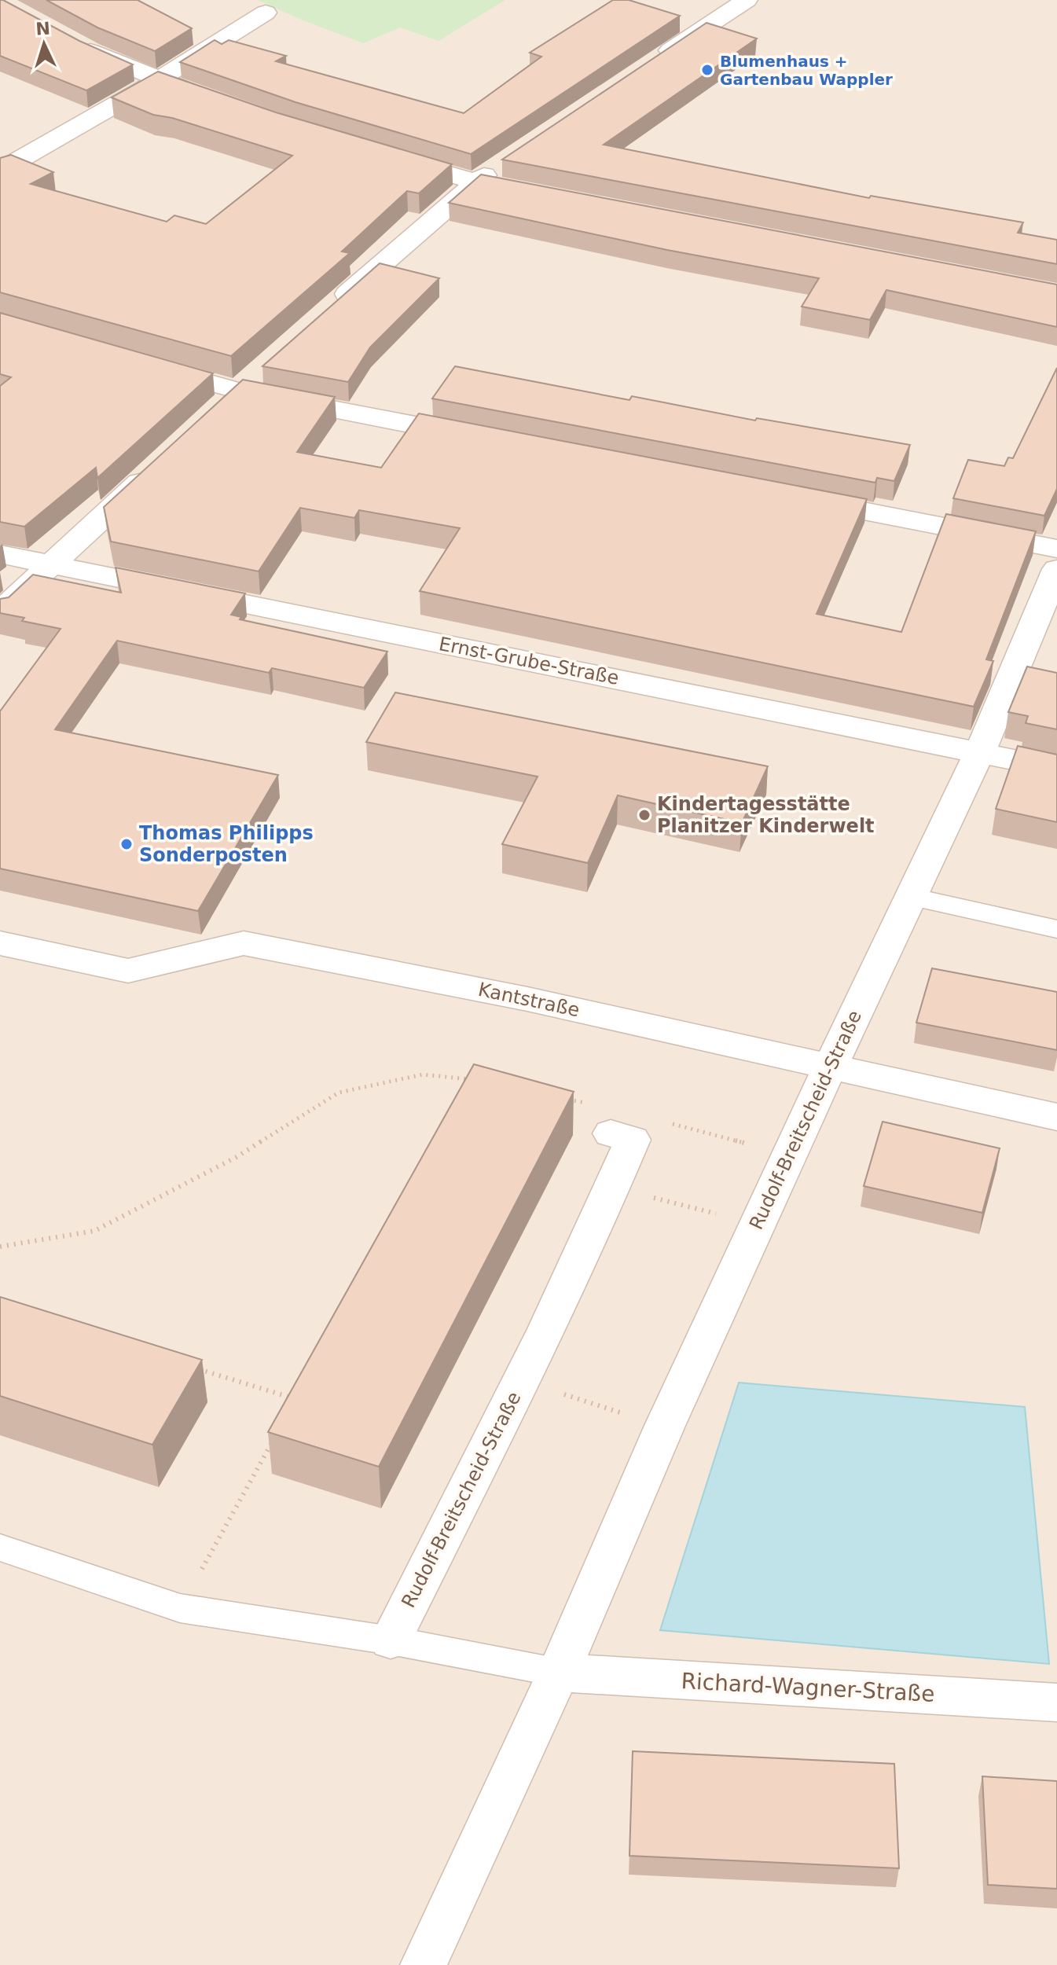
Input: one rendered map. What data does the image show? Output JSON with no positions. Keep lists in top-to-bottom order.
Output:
{
  "streets": {
    "street": [
      "Ernst-Grube-Straße",
      "Kantstraße",
      "Rudolf-Breitscheid-Straße",
      "Richard-Wagner-Straße"
    ]
  },
  "crossings": [
    ["Ernst-Grube-Straße", "Rudolf-Breitscheid-Straße"],
    ["Kantstraße", "Rudolf-Breitscheid-Straße"],
    ["Rudolf-Breitscheid-Straße", "Richard-Wagner-Straße"]
  ],
  "places": ["Blumenhaus + Gartenbau Wappler", "Kindertagesstätte Planitzer Kinderwelt", "Thomas Philipps Sonderposten"],
  "north": "top"
}
